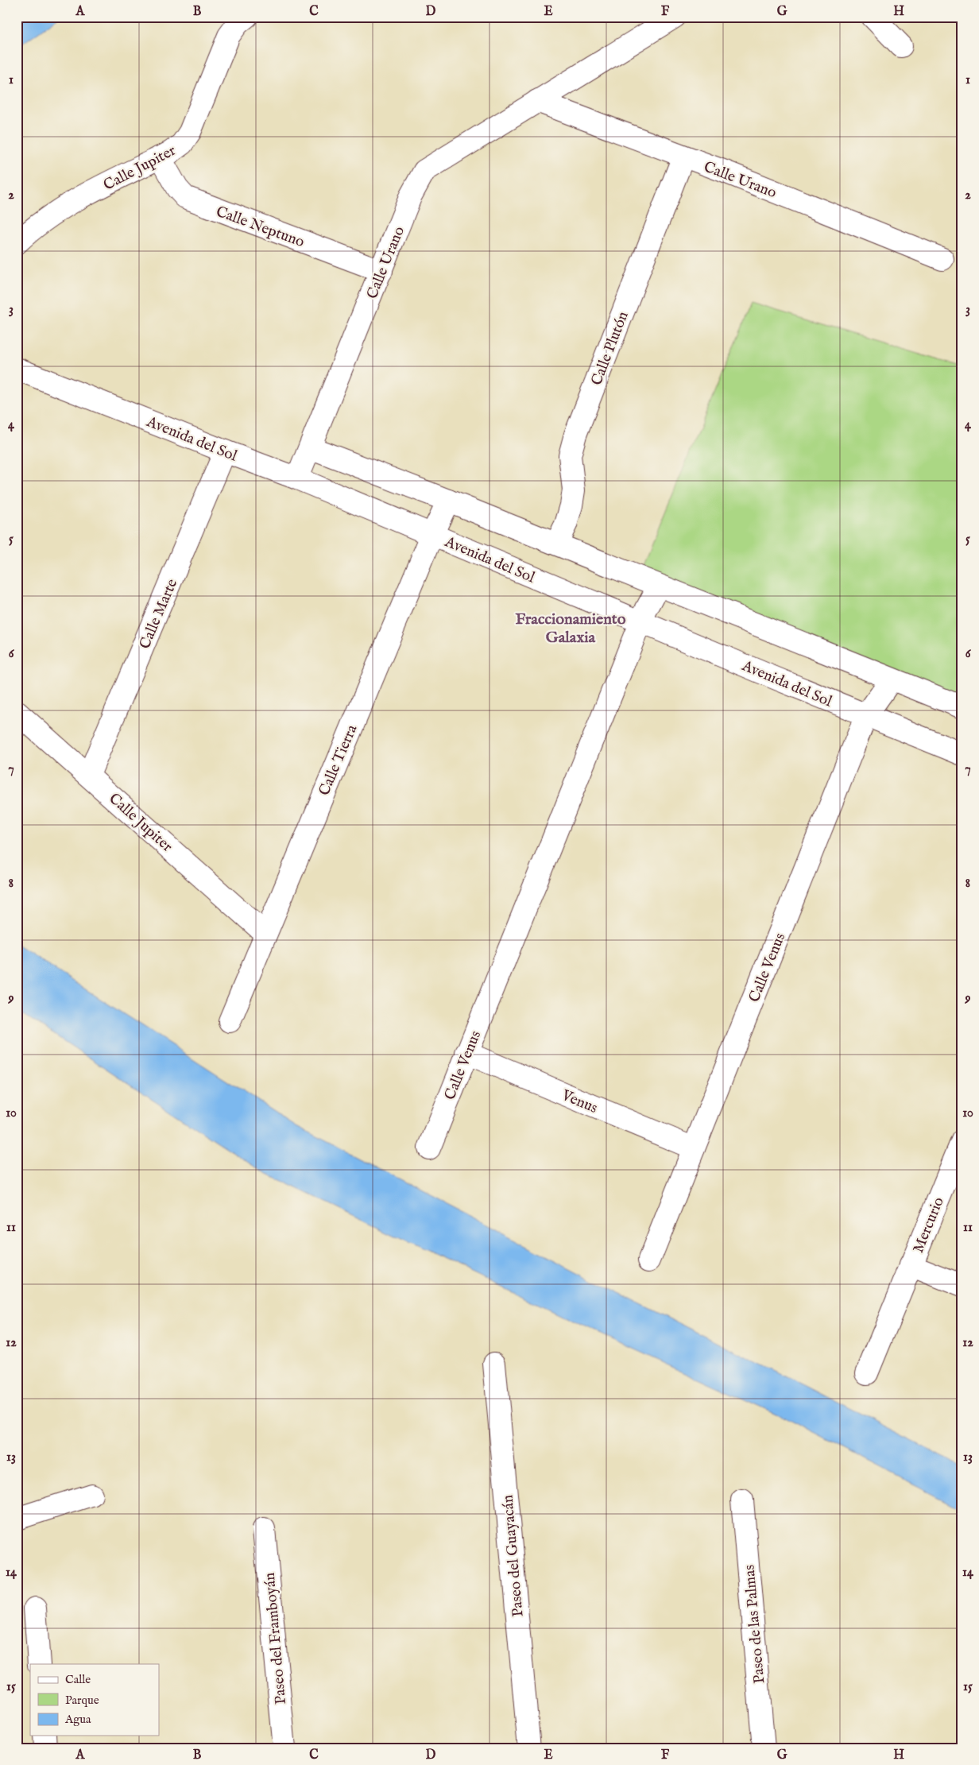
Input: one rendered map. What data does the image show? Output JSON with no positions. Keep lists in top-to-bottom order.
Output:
{
  "streets": {
    "street": [
      "Calle Jupiter",
      "Calle Urano",
      "Calle Neptuno",
      "Calle Plutón",
      "Avenida del Sol",
      "Calle Marte",
      "Calle Tierra",
      "Calle Venus",
      "Venus",
      "Mercurio",
      "Paseo del Guayacán",
      "Paseo de las Palmas",
      "Paseo del Framboyán"
    ]
  },
  "crossings": [
    ["Calle Jupiter", "Calle Neptuno"],
    ["Calle Jupiter", "Calle Marte"],
    ["Calle Jupiter", "Calle Tierra"],
    ["Calle Urano", "Calle Neptuno"],
    ["Calle Urano", "Calle Plutón"],
    ["Calle Urano", "Avenida del Sol"],
    ["Avenida del Sol", "Calle Marte"],
    ["Avenida del Sol", "Calle Tierra"],
    ["Avenida del Sol", "Calle Venus"],
    ["Calle Venus", "Venus"]
  ],
  "districts": ["Fraccionamiento Galaxia"],
  "legend": ["Calle", "Parque", "Agua"],
  "grid": {
    "columns": [
      "A",
      "B",
      "C",
      "D",
      "E",
      "F",
      "G",
      "H"
    ],
    "rows": [
      "1",
      "2",
      "3",
      "4",
      "5",
      "6",
      "7",
      "8",
      "9",
      "10",
      "11",
      "12",
      "13",
      "14",
      "15"
    ]
  }
}
